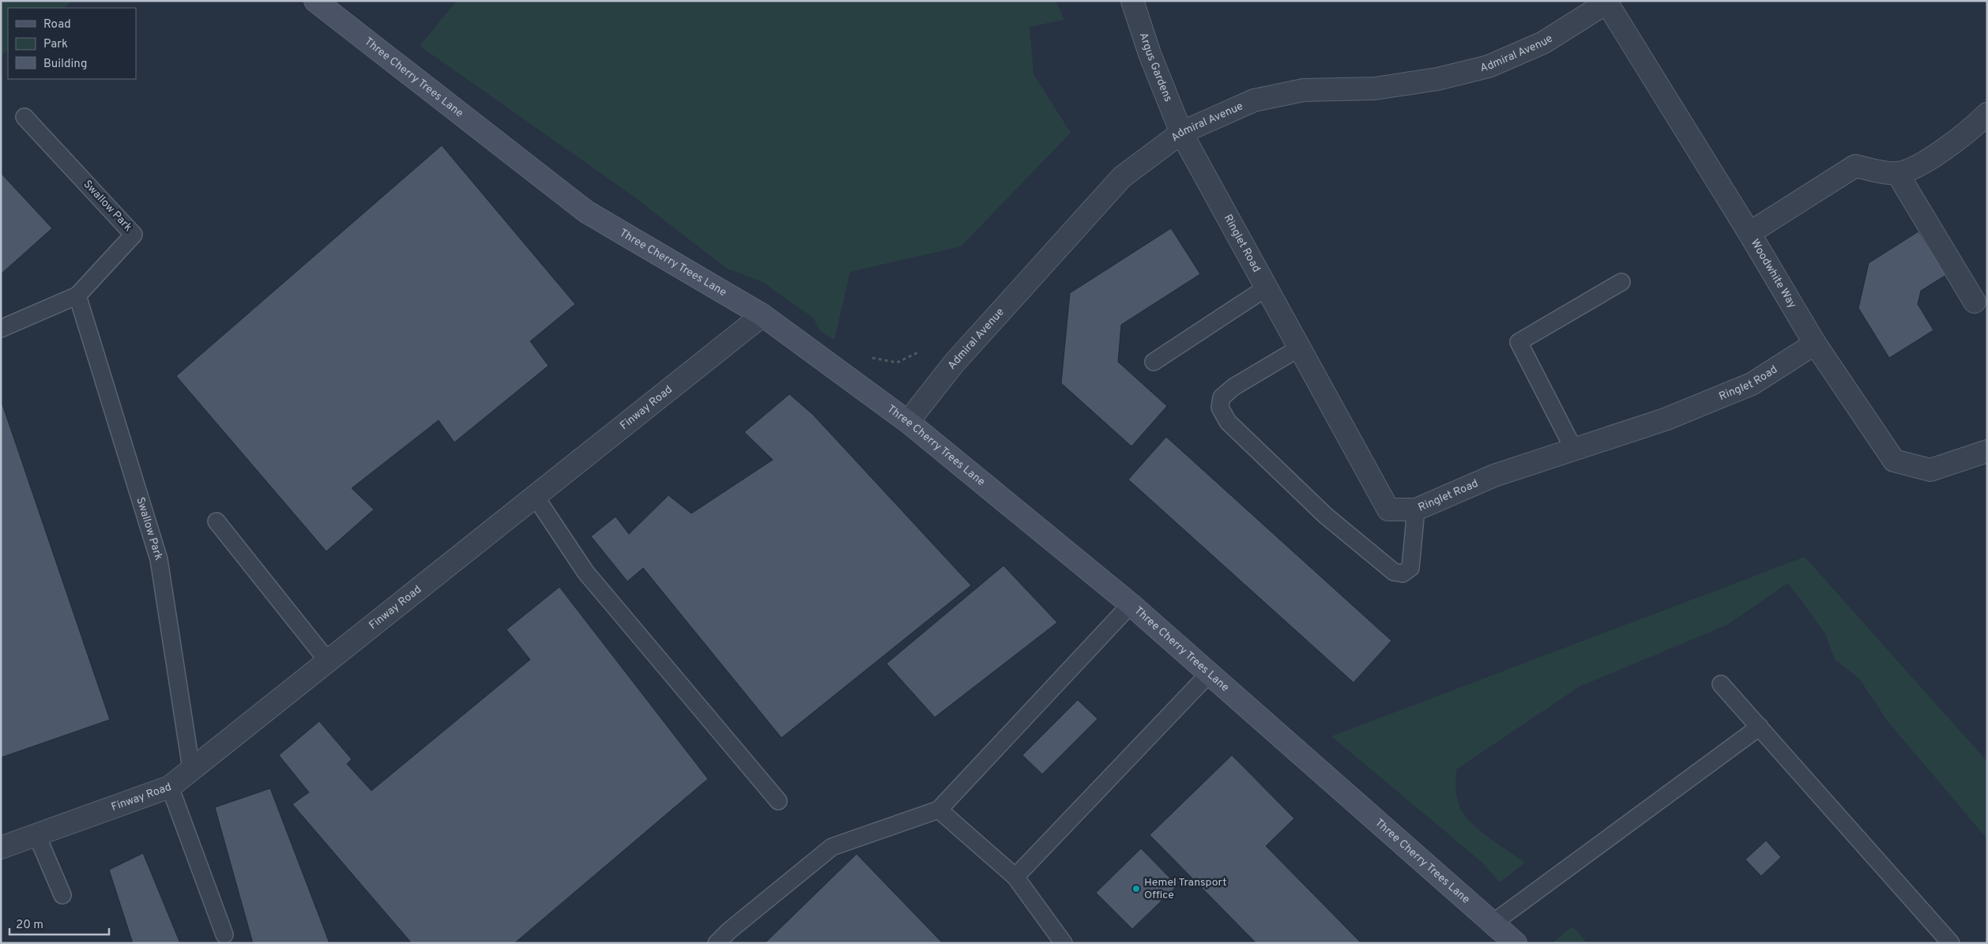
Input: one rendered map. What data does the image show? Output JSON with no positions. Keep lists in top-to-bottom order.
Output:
{
  "streets": {
    "street": [
      "Admiral Avenue",
      "Argus Gardens",
      "Three Cherry Trees Lane",
      "Ringlet Road",
      "Woodwhite Way",
      "Finway Road"
    ],
    "lane": ["Swallow Park"]
  },
  "crossings": [
    ["Admiral Avenue", "Argus Gardens"],
    ["Admiral Avenue", "Three Cherry Trees Lane"],
    ["Admiral Avenue", "Ringlet Road"],
    ["Admiral Avenue", "Woodwhite Way"],
    ["Argus Gardens", "Ringlet Road"],
    ["Three Cherry Trees Lane", "Finway Road"],
    ["Swallow Park", "Finway Road"],
    ["Ringlet Road", "Woodwhite Way"]
  ],
  "places": ["Hemel Transport Office"],
  "legend": ["Road", "Park", "Building"],
  "scale_bar": "20 m"
}
